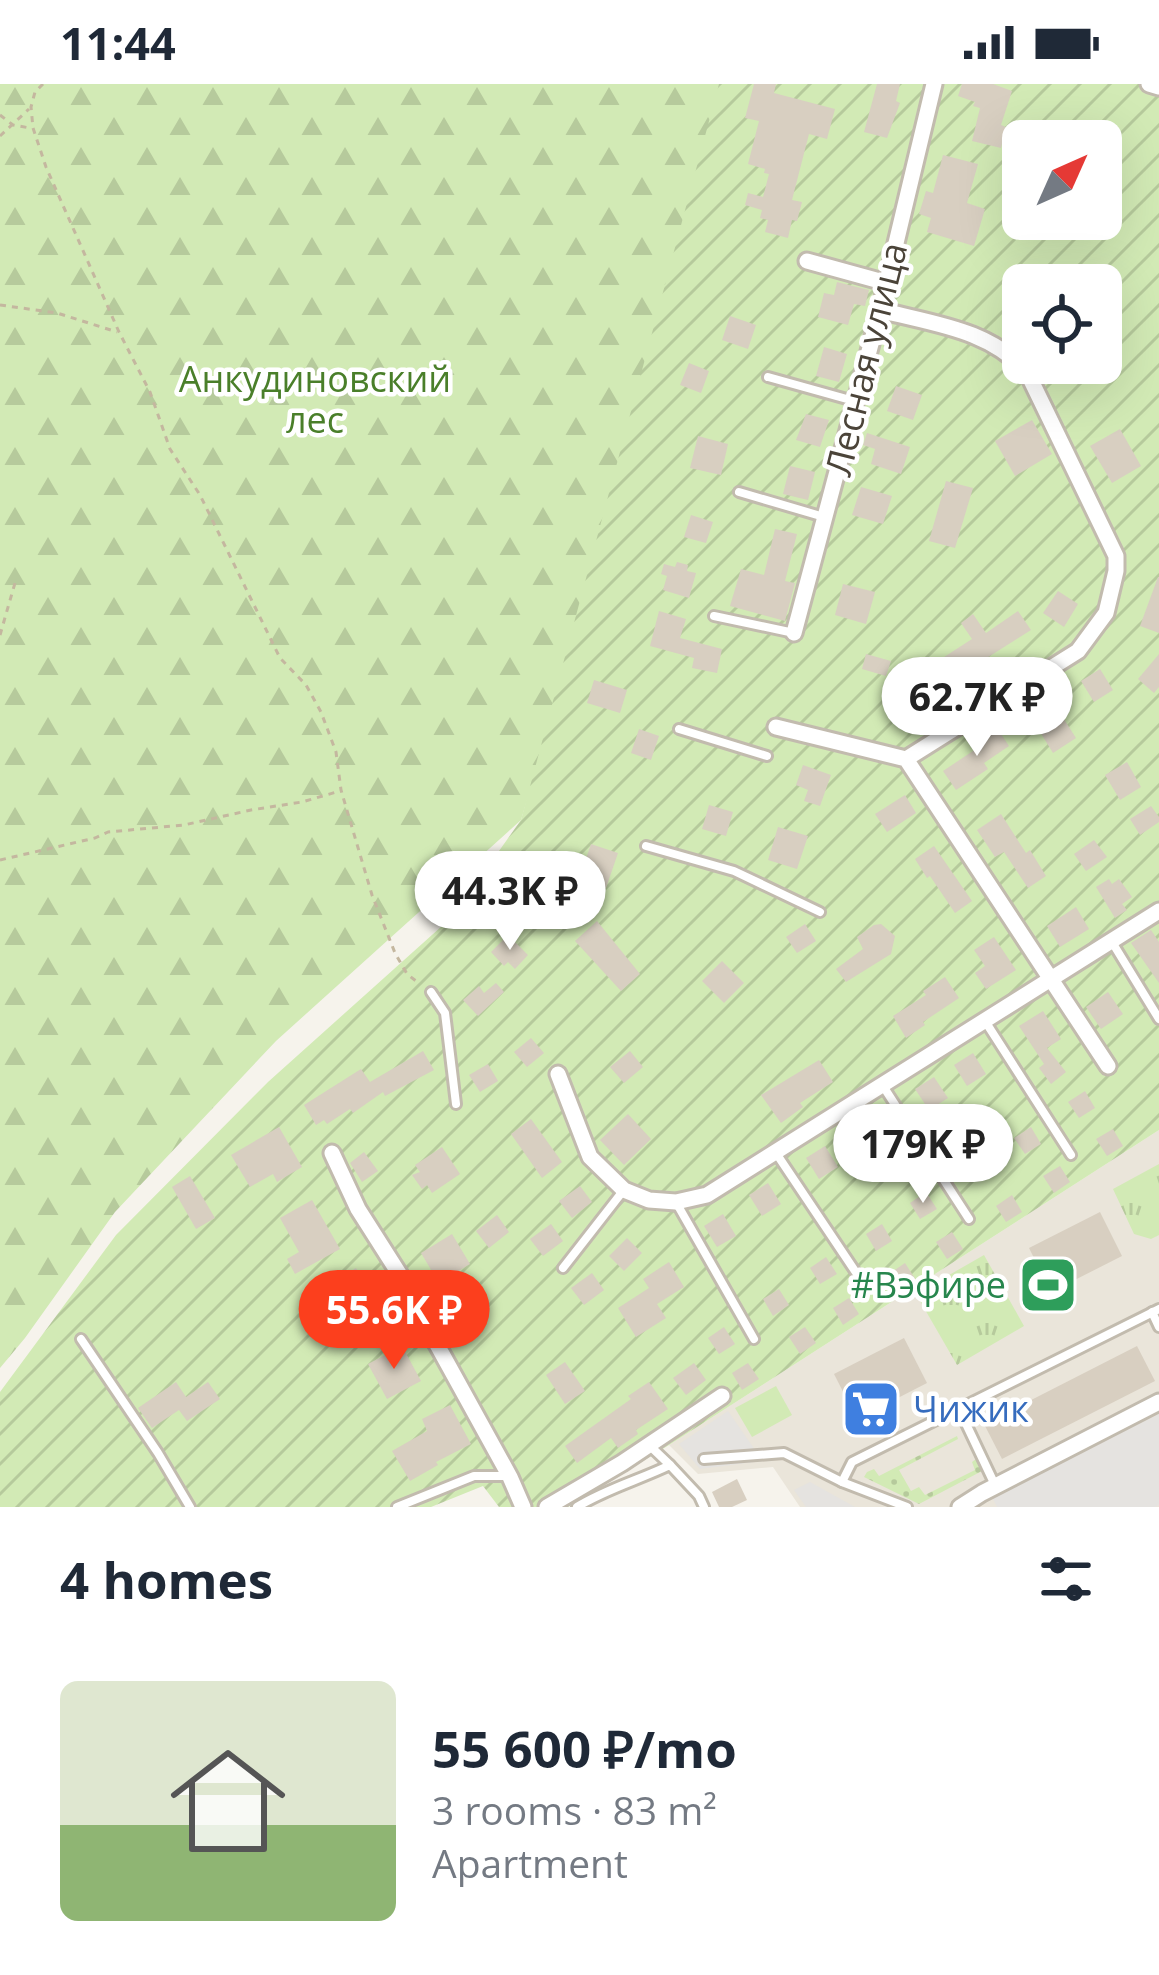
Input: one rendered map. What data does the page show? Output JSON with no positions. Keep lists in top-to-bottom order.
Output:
{
  "streets": {
    "street": ["Лесная улица"]
  },
  "parks": ["Анкудиновский лес"],
  "places": {
    "sports": ["#Вэфире"],
    "supermarket": ["Чижик"]
  },
  "north": "top right",
  "page": {
    "status": "11:44",
    "price": [
      "62.7K ₽",
      "44.3K ₽",
      "179K ₽",
      "55.6K ₽"
    ],
    "heading": "4 homes",
    "list": [
      {
        "name": "55 600 ₽/mo",
        "note": "3 rooms · 83 m² · Apartment"
      }
    ]
  }
}
